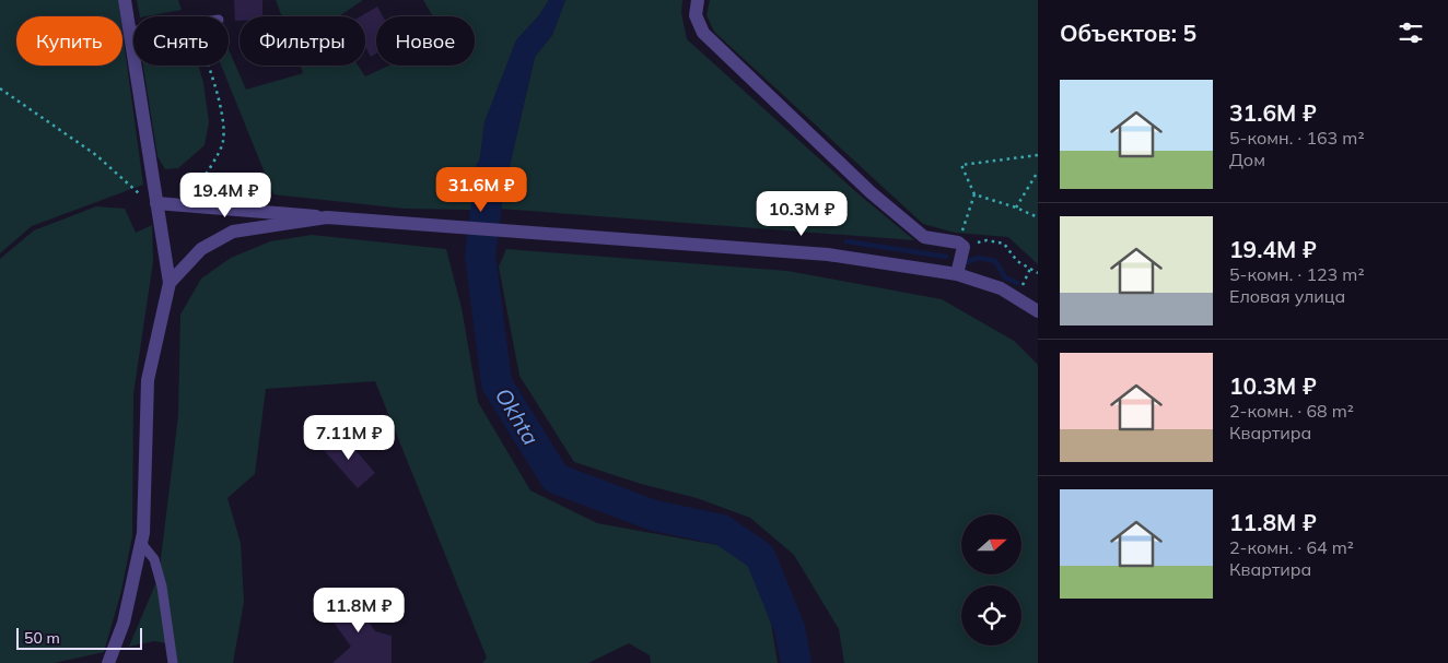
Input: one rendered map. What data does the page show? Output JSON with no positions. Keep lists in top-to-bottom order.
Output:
{
  "water": ["Okhta"],
  "scale_bar": "50 m",
  "north": "right",
  "page": {
    "heading": "Объектов: 5",
    "chip": [
      "Купить",
      "Снять",
      "Фильтры",
      "Новое"
    ],
    "list": [
      {
        "name": "31.6M ₽",
        "note": "5-комн. · 163 m² · Дом"
      },
      {
        "name": "19.4M ₽",
        "note": "5-комн. · 123 m² · Еловая улица"
      },
      {
        "name": "10.3M ₽",
        "note": "2-комн. · 68 m² · Квартира"
      },
      {
        "name": "11.8M ₽",
        "note": "2-комн. · 64 m² · Квартира"
      }
    ],
    "price": [
      "31.6M ₽",
      "19.4M ₽",
      "10.3M ₽",
      "7.11M ₽",
      "11.8M ₽"
    ],
    "scale": "50 m"
  }
}
